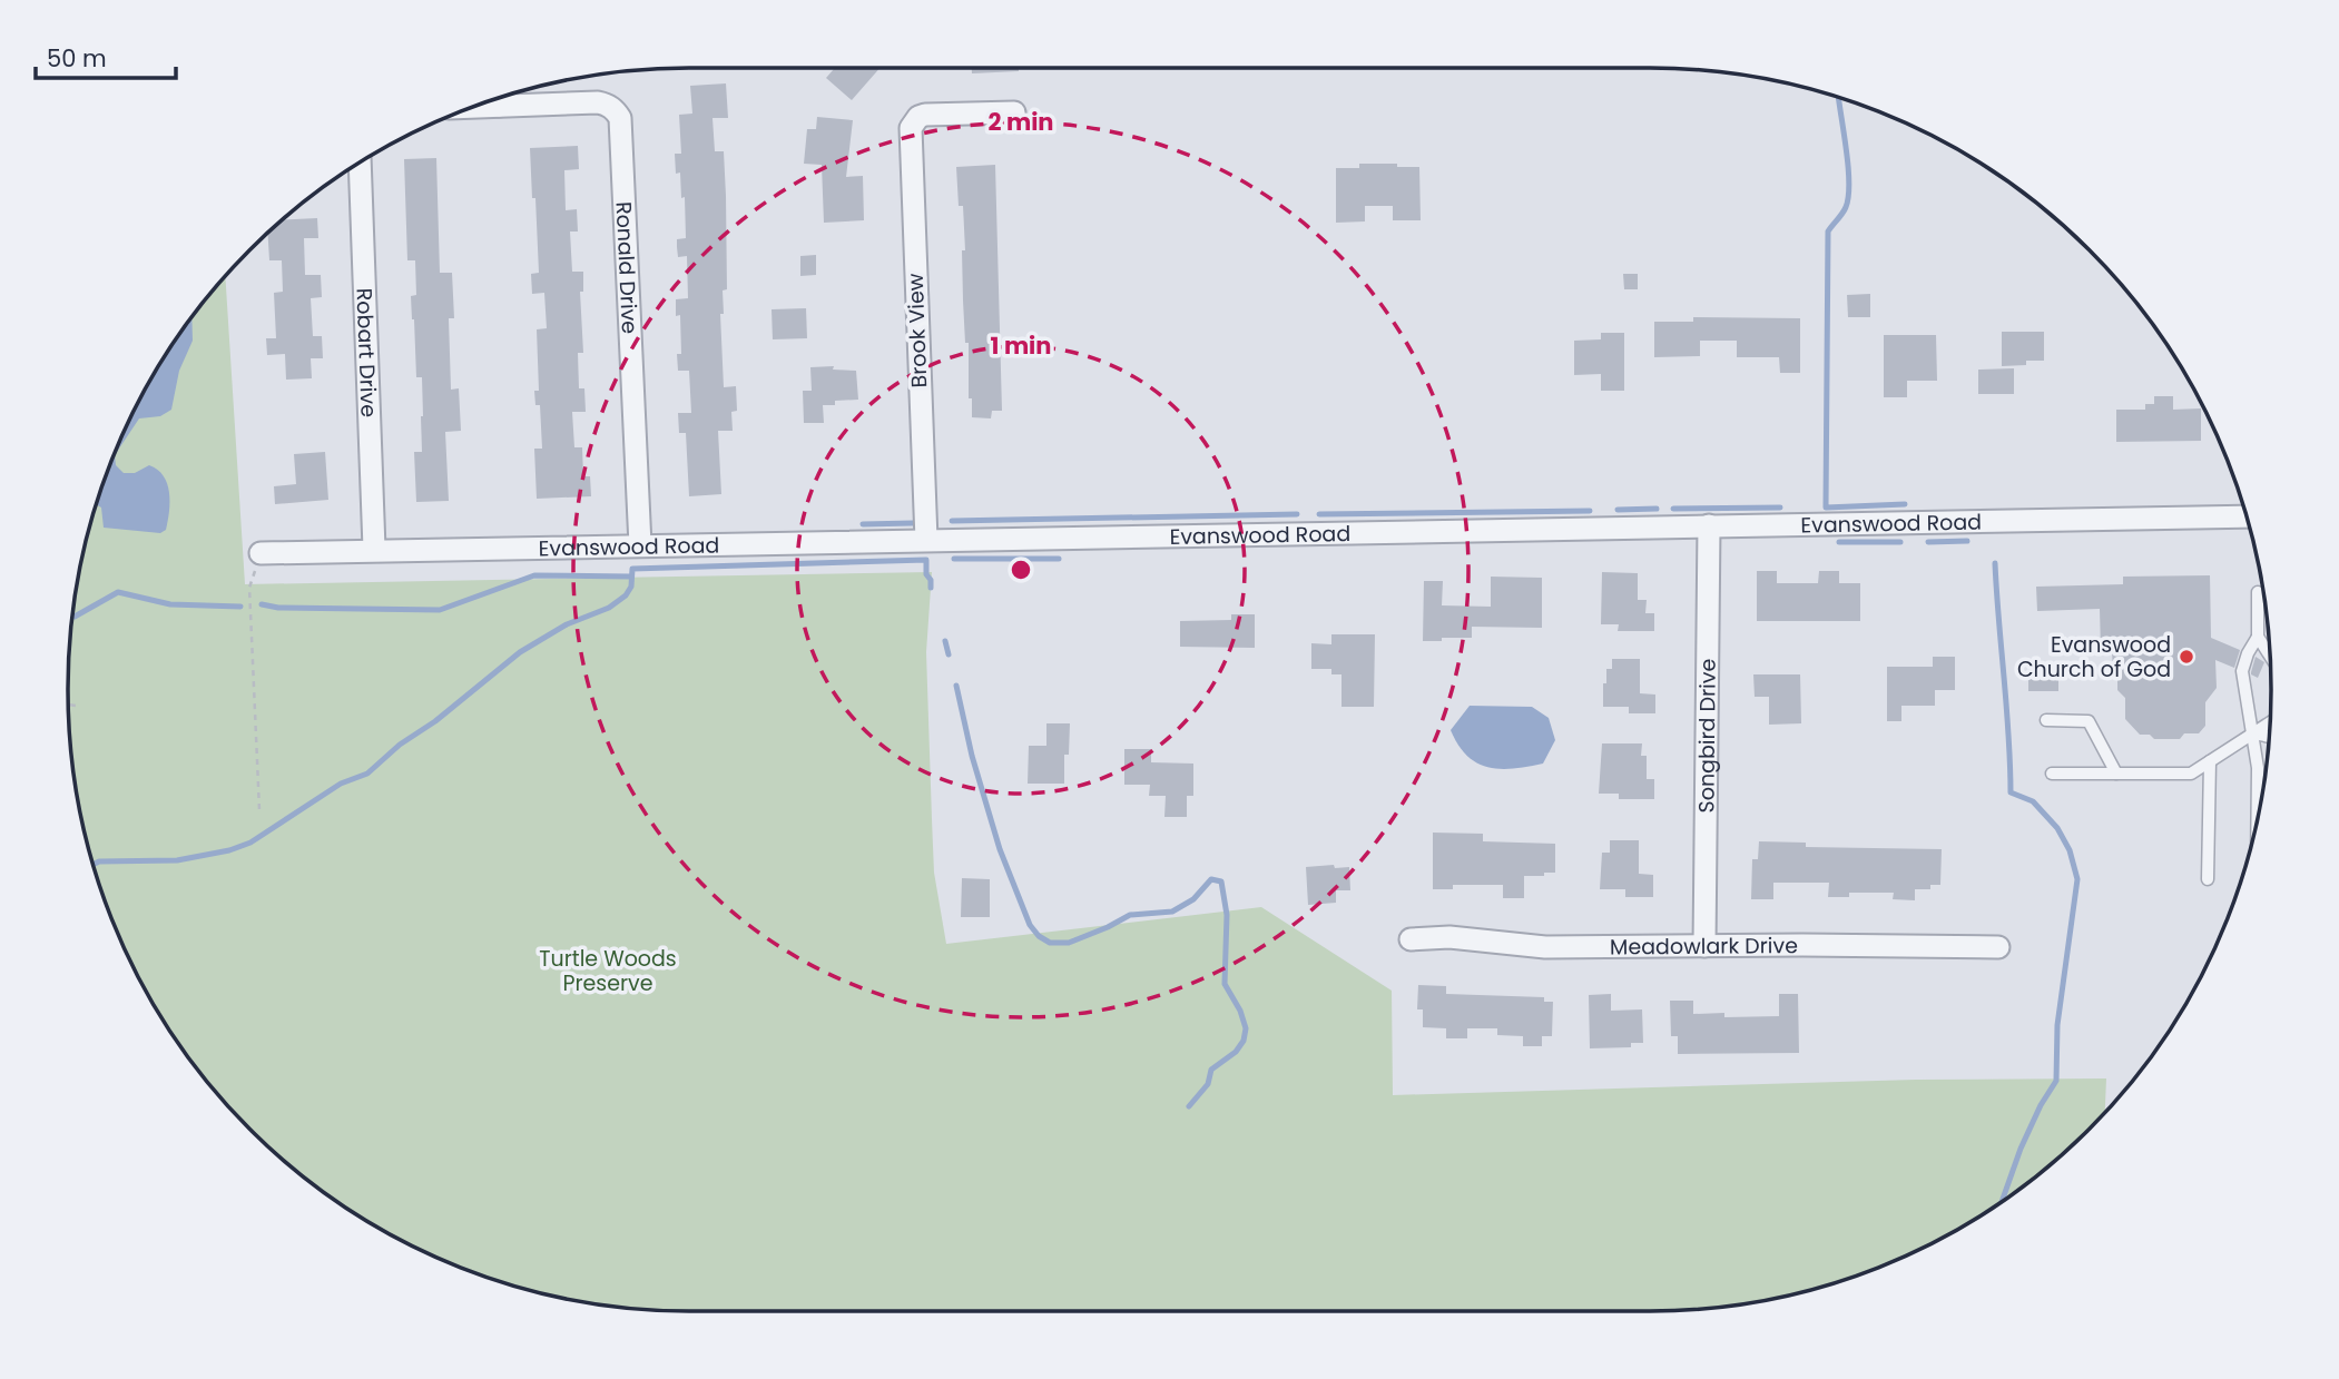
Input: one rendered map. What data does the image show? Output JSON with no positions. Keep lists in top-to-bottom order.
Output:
{
  "streets": {
    "street": [
      "Ronald Drive",
      "Brook View",
      "Robart Drive",
      "Evanswood Road",
      "Songbird Drive",
      "Meadowlark Drive"
    ]
  },
  "crossings": [
    ["Ronald Drive", "Evanswood Road"],
    ["Brook View", "Evanswood Road"],
    ["Robart Drive", "Evanswood Road"],
    ["Evanswood Road", "Songbird Drive"],
    ["Songbird Drive", "Meadowlark Drive"]
  ],
  "parks": ["Turtle Woods Preserve"],
  "places": ["Evanswood Church of God"],
  "scale_bar": "50 m",
  "rings": ["2 min", "1 min"]
}
